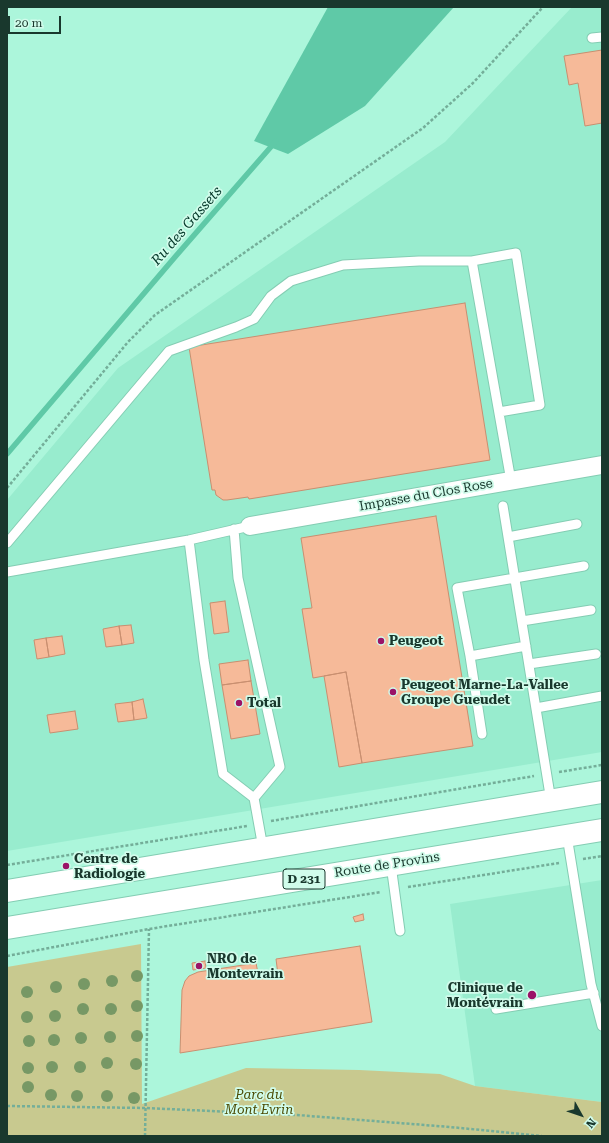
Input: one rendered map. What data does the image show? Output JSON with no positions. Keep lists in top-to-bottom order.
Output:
{
  "streets": {
    "main road": ["Route de Provins", "D 231"],
    "street": ["Impasse du Clos Rose"]
  },
  "water": ["Ru des Gassets"],
  "parks": ["Parc du Mont Evrin"],
  "places": [
    "Peugeot",
    "Peugeot Marne-La-Vallee Groupe Gueudet",
    "Total",
    "Centre de Radiologie",
    "NRO de Montevrain",
    "Clinique de Montévrain"
  ],
  "scale_bar": "20 m",
  "north": "bottom right"
}
